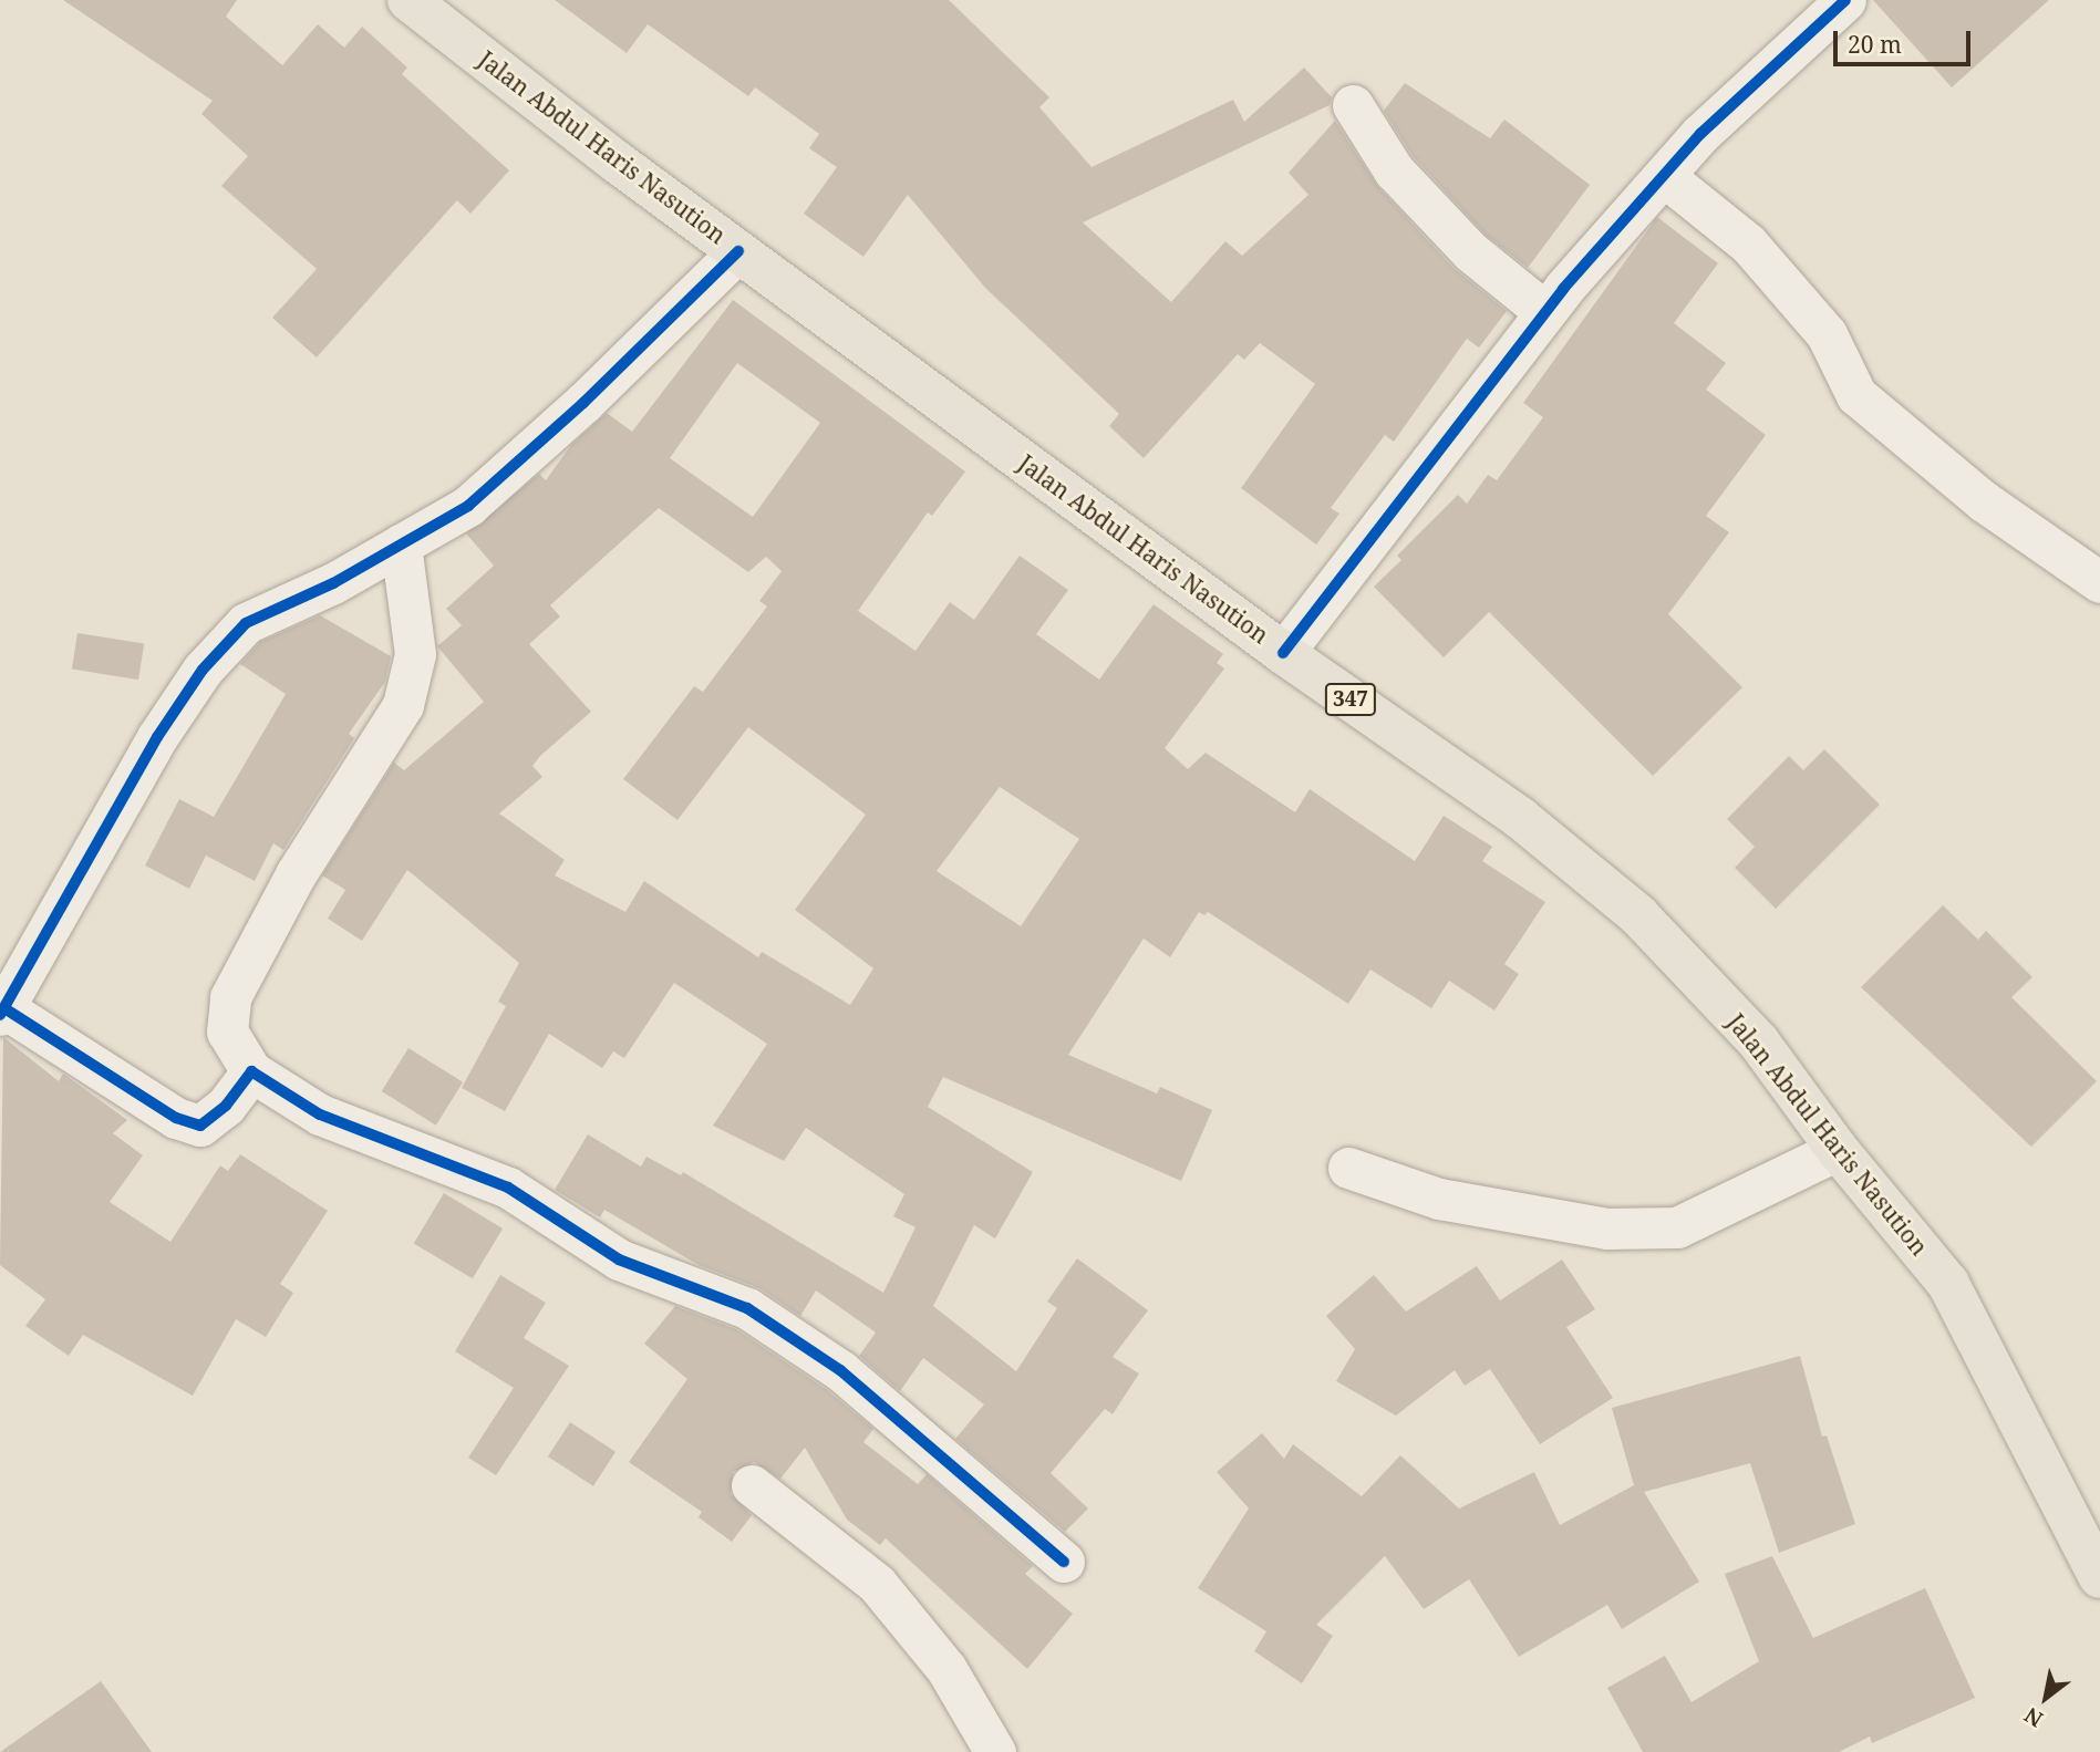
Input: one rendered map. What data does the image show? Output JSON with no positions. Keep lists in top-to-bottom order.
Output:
{
  "streets": {
    "main road": ["Jalan Abdul Haris Nasution", "347"]
  },
  "scale_bar": "20 m",
  "north": "bottom left"
}
